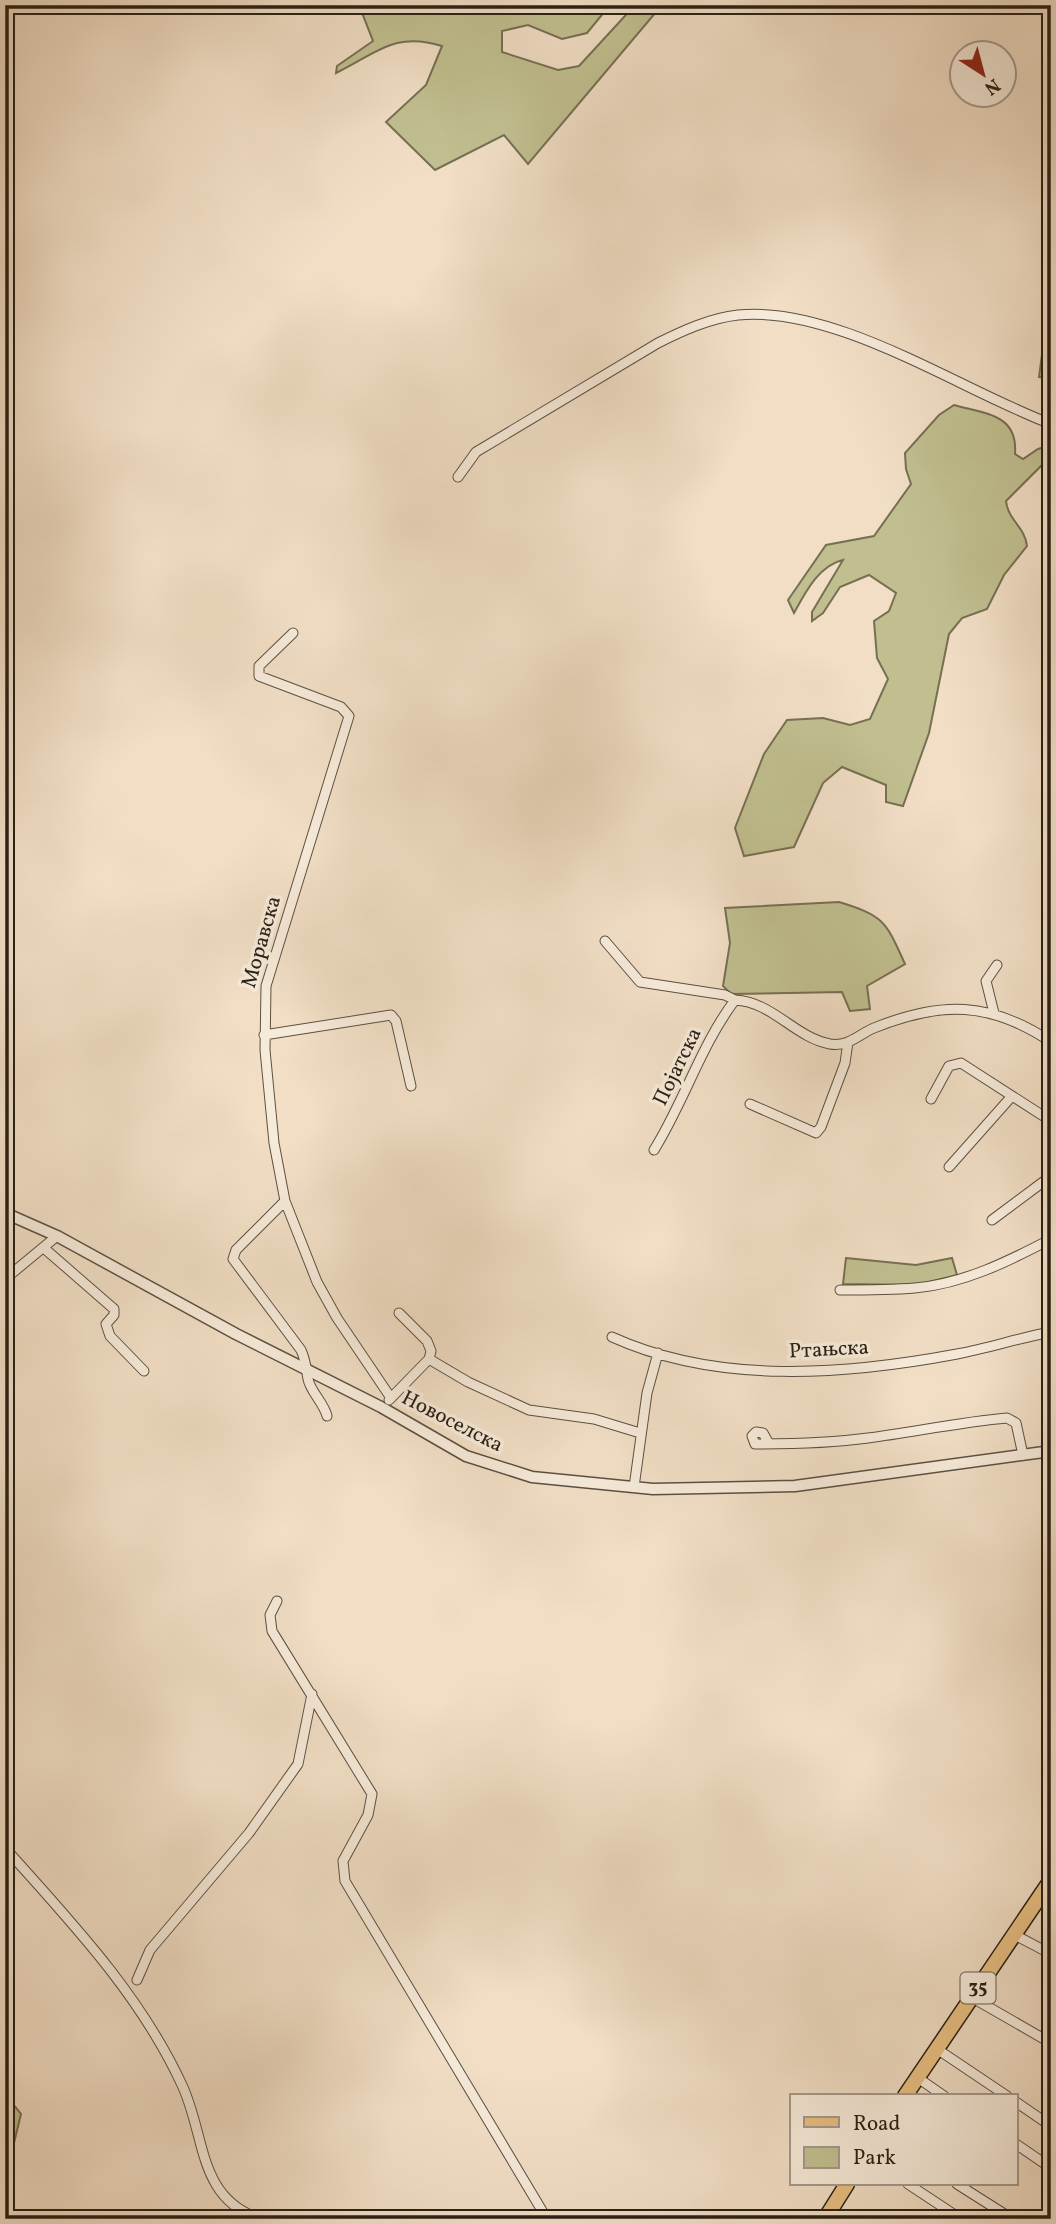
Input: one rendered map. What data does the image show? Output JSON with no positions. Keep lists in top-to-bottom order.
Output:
{
  "streets": {
    "main road": ["35"],
    "street": [
      "Моравска",
      "Појатска",
      "Ртањска",
      "Новоселска"
    ]
  },
  "legend": ["Road", "Park"],
  "north": "bottom right"
}
